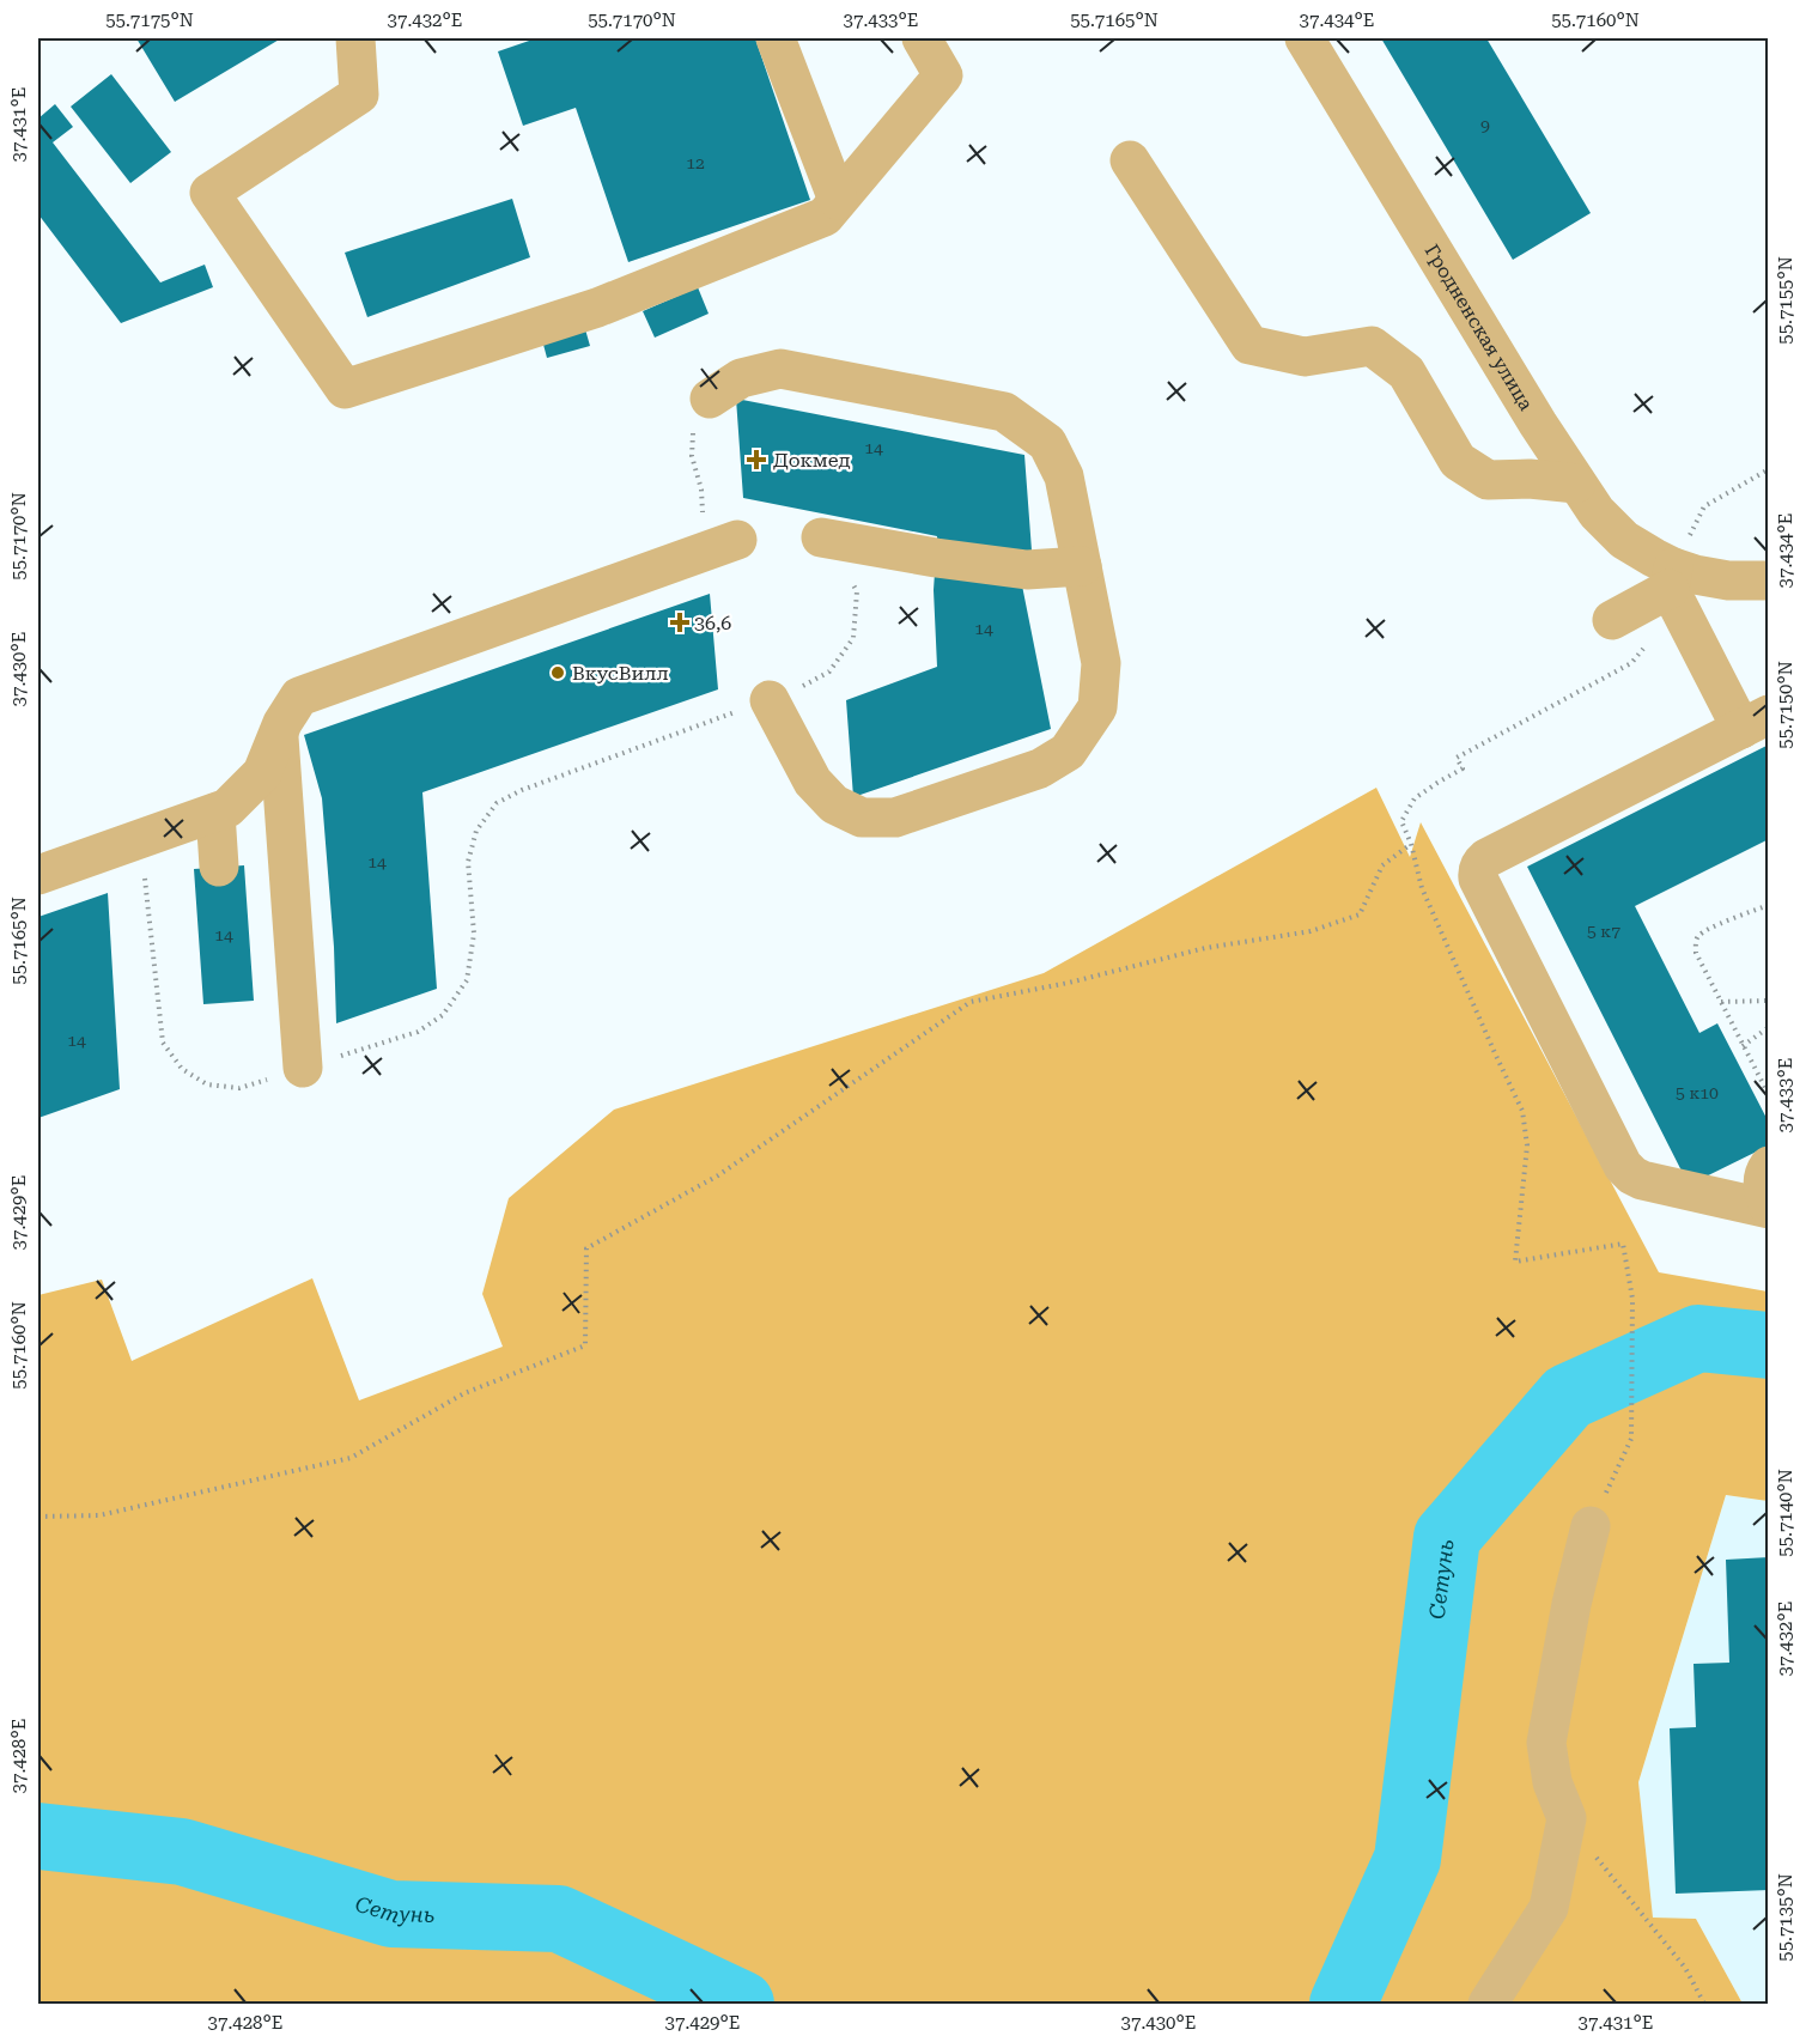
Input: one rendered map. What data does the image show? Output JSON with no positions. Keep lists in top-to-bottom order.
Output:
{
  "streets": {
    "street": ["Гродненская улица"]
  },
  "water": ["Сетунь"],
  "places": {
    "health": ["Докмед", "36,6"],
    "other": ["ВкусВилл"]
  },
  "house_numbers": [
    "9",
    "12",
    "14",
    "14",
    "14",
    "5 к7",
    "14",
    "14",
    "5 к10"
  ],
  "coordinates": [
    "55.7175°N",
    "37.432°E",
    "55.7170°N",
    "37.433°E",
    "55.7165°N",
    "37.434°E",
    "55.7160°N",
    "37.431°E",
    "55.7155°N",
    "37.430°E",
    "55.7150°N",
    "37.429°E",
    "55.7140°N",
    "37.428°E",
    "55.7135°N"
  ]
}
